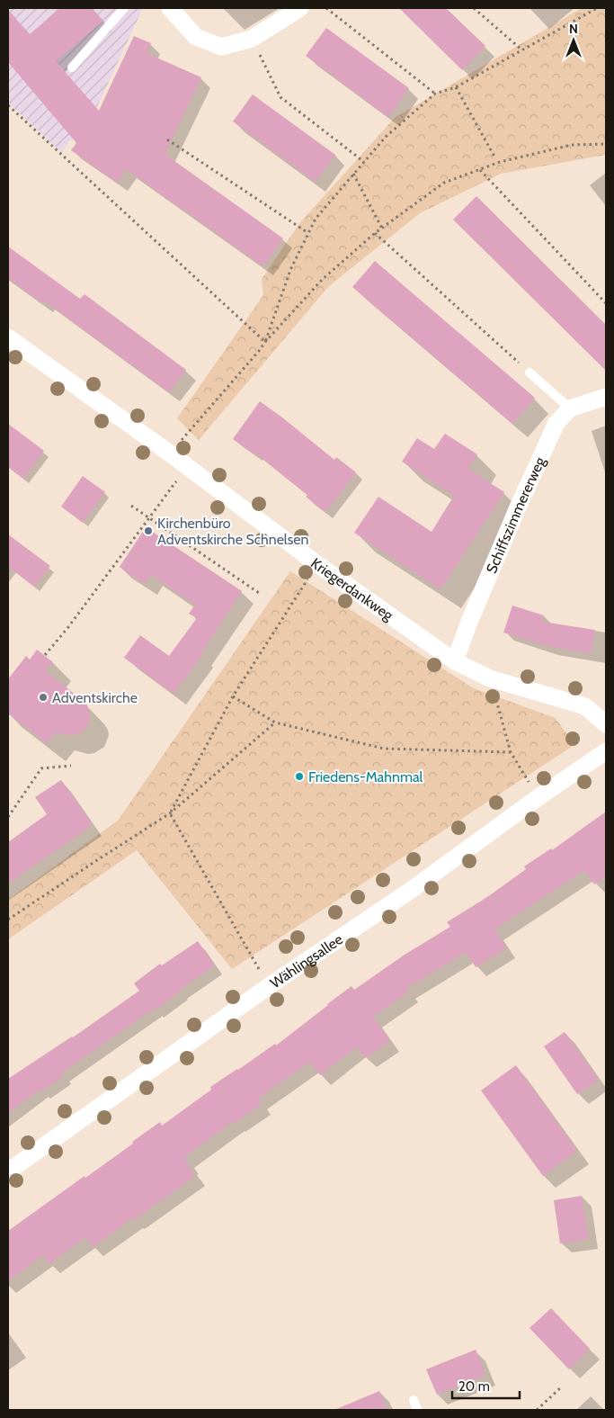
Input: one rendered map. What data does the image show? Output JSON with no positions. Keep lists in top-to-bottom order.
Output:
{
  "streets": {
    "street": ["Schiffszimmererweg", "Kriegerdankweg", "Wählingsallee"]
  },
  "crossings": [
    ["Schiffszimmererweg", "Kriegerdankweg"]
  ],
  "places": ["Kirchenbüro Adventskirche Schnelsen", "Adventskirche", "Friedens-Mahnmal"],
  "scale_bar": "20 m",
  "north": "top"
}
